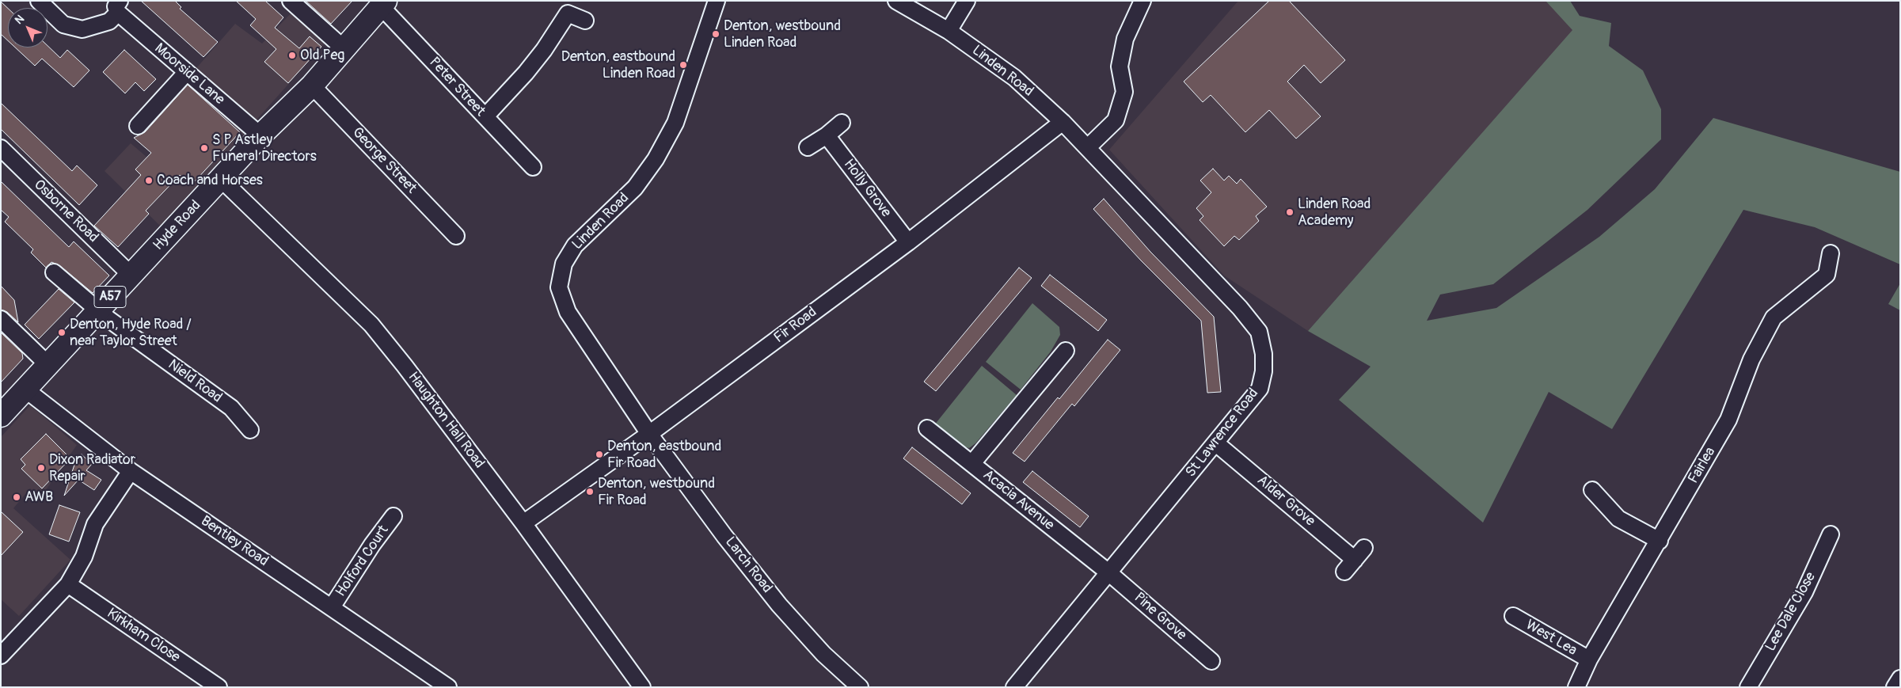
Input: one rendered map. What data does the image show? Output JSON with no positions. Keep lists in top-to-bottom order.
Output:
{
  "streets": {
    "main road": ["Hyde Road", "A57"],
    "street": [
      "Linden Road",
      "Moorside Lane",
      "Peter Street",
      "George Street",
      "Holly Grove",
      "Osborne Road",
      "Fir Road",
      "Nield Road",
      "Haughton Hall Road",
      "St Lawrence Road",
      "Fairlea",
      "Acacia Avenue",
      "Alder Grove",
      "Bentley Road",
      "Holford Court",
      "Larch Road",
      "Lee Dale Close",
      "Pine Grove",
      "Kirkham Close",
      "West Lea"
    ]
  },
  "crossings": [
    ["Linden Road", "Fir Road"],
    ["Linden Road", "St Lawrence Road"],
    ["Linden Road", "Larch Road"],
    ["Moorside Lane", "Hyde Road"],
    ["Peter Street", "Hyde Road"],
    ["George Street", "Hyde Road"],
    ["Holly Grove", "Fir Road"],
    ["Osborne Road", "Hyde Road"],
    ["Hyde Road", "Nield Road"],
    ["Hyde Road", "Haughton Hall Road"],
    ["Hyde Road", "Bentley Road"],
    ["Fir Road", "Haughton Hall Road"],
    ["Fir Road", "Larch Road"],
    ["St Lawrence Road", "Acacia Avenue"],
    ["St Lawrence Road", "Alder Grove"],
    ["St Lawrence Road", "Pine Grove"],
    ["Fairlea", "West Lea"],
    ["Acacia Avenue", "Pine Grove"],
    ["Bentley Road", "Holford Court"]
  ],
  "places": [
    "Denton, westbound Linden Road",
    "Old Peg",
    "Denton, eastbound Linden Road",
    "S P Astley Funeral Directors",
    "Coach and Horses",
    "Linden Road Academy",
    "Denton, Hyde Road / near Taylor Street",
    "Denton, eastbound Fir Road",
    "Dixon Radiator Repair",
    "Denton, westbound Fir Road",
    "AWB"
  ],
  "north": "top left"
}
